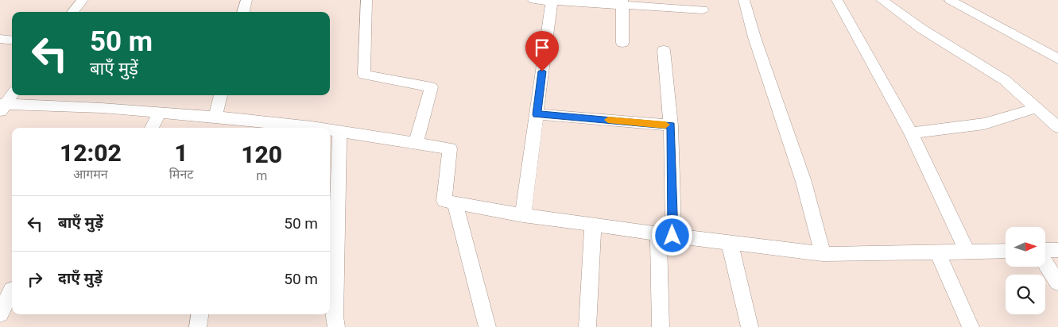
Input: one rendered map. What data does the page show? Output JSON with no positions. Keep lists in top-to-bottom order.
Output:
{
  "north": "right",
  "page": {
    "turn": ["50 m", "बाएँ मुड़ें"],
    "eta": [
      "12:02",
      "आगमन",
      "1",
      "मिनट",
      "120",
      "m"
    ],
    "list": [
      {
        "name": "बाएँ मुड़ें",
        "value": "50 m"
      },
      {
        "name": "दाएँ मुड़ें",
        "value": "50 m"
      }
    ]
  }
}
